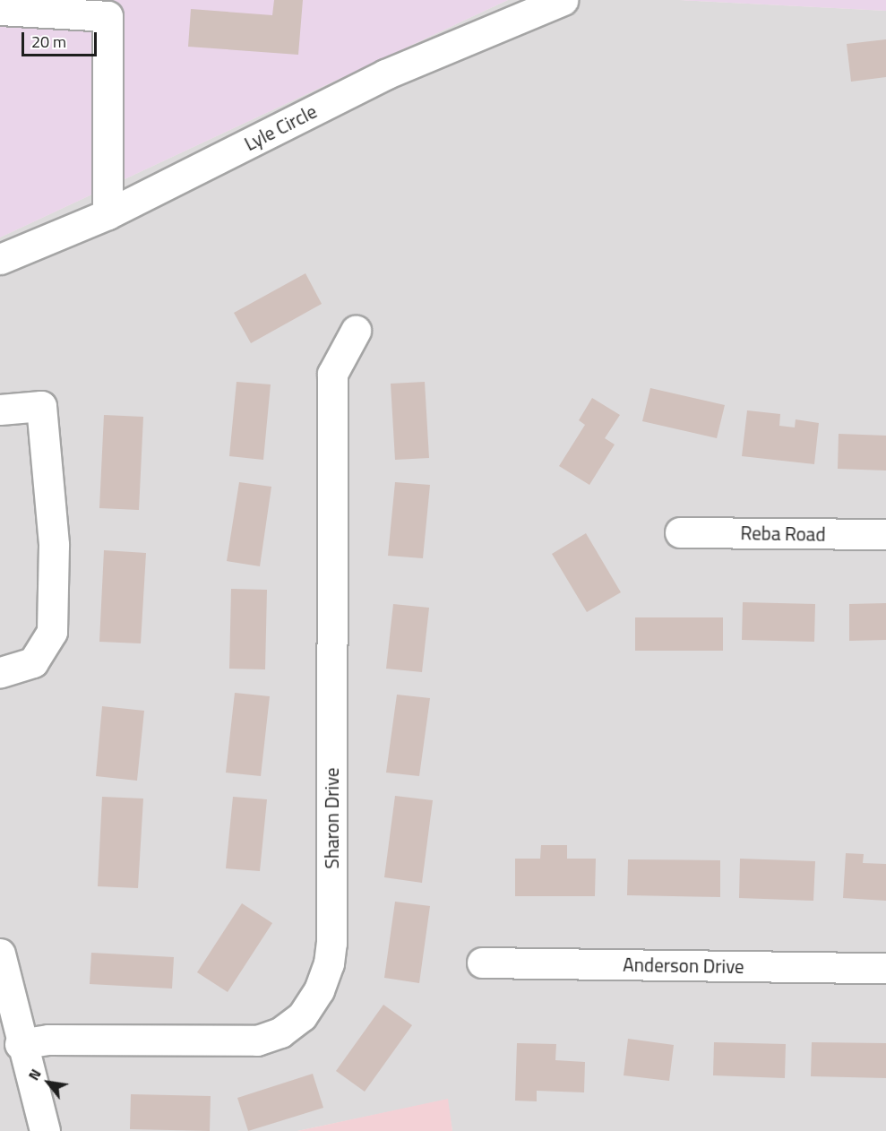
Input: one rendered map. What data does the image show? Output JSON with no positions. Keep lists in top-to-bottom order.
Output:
{
  "streets": {
    "street": [
      "Lyle Circle",
      "Reba Road",
      "Sharon Drive",
      "Anderson Drive"
    ]
  },
  "scale_bar": "20 m",
  "north": "top left"
}
